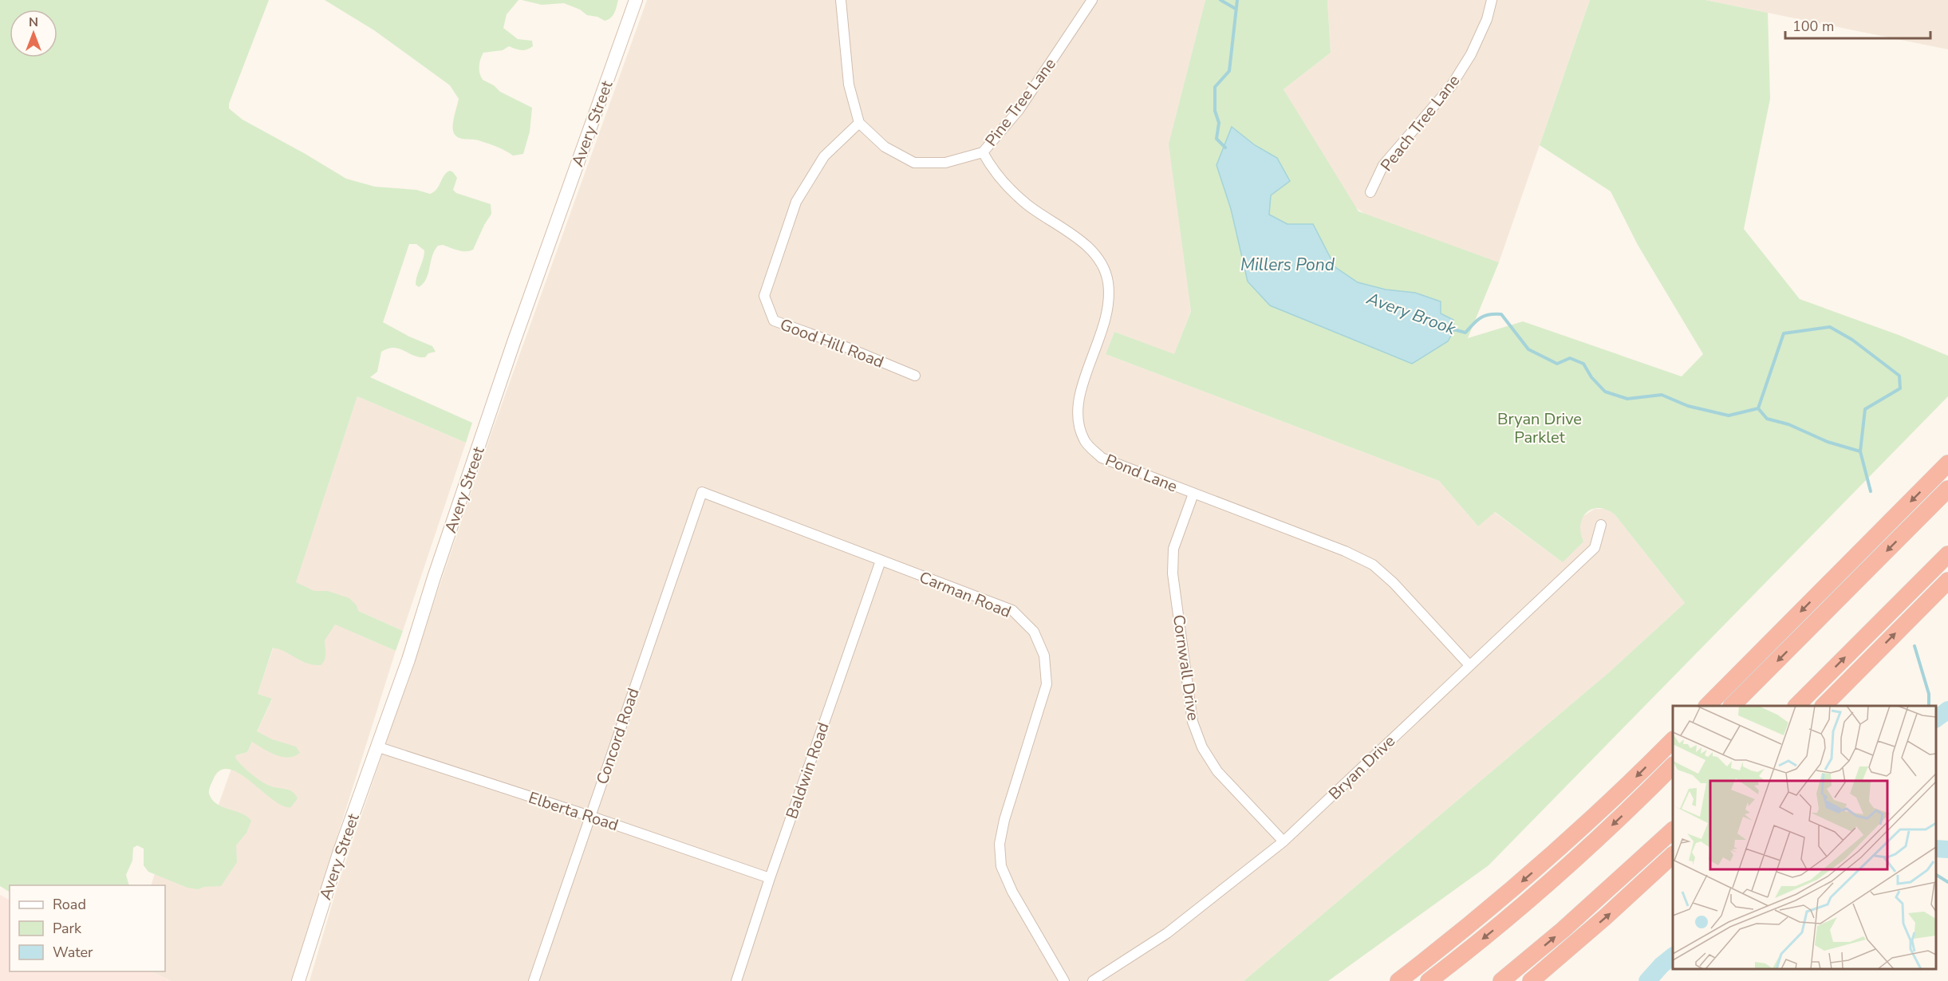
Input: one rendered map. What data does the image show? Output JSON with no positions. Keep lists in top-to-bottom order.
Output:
{
  "streets": {
    "main road": ["Avery Street"],
    "street": [
      "Pine Tree Lane",
      "Peach Tree Lane",
      "Good Hill Road",
      "Pond Lane",
      "Carman Road",
      "Cornwall Drive",
      "Concord Road",
      "Bryan Drive",
      "Baldwin Road",
      "Elberta Road"
    ]
  },
  "crossings": [
    ["Pine Tree Lane", "Good Hill Road"],
    ["Pine Tree Lane", "Pond Lane"],
    ["Avery Street", "Elberta Road"],
    ["Pond Lane", "Cornwall Drive"],
    ["Pond Lane", "Bryan Drive"],
    ["Carman Road", "Concord Road"],
    ["Carman Road", "Baldwin Road"],
    ["Cornwall Drive", "Bryan Drive"],
    ["Concord Road", "Elberta Road"],
    ["Baldwin Road", "Elberta Road"]
  ],
  "water": ["Millers Pond", "Avery Brook"],
  "parks": ["Bryan Drive Parklet"],
  "legend": ["Road", "Park", "Water"],
  "scale_bar": "100 m",
  "north": "top"
}
